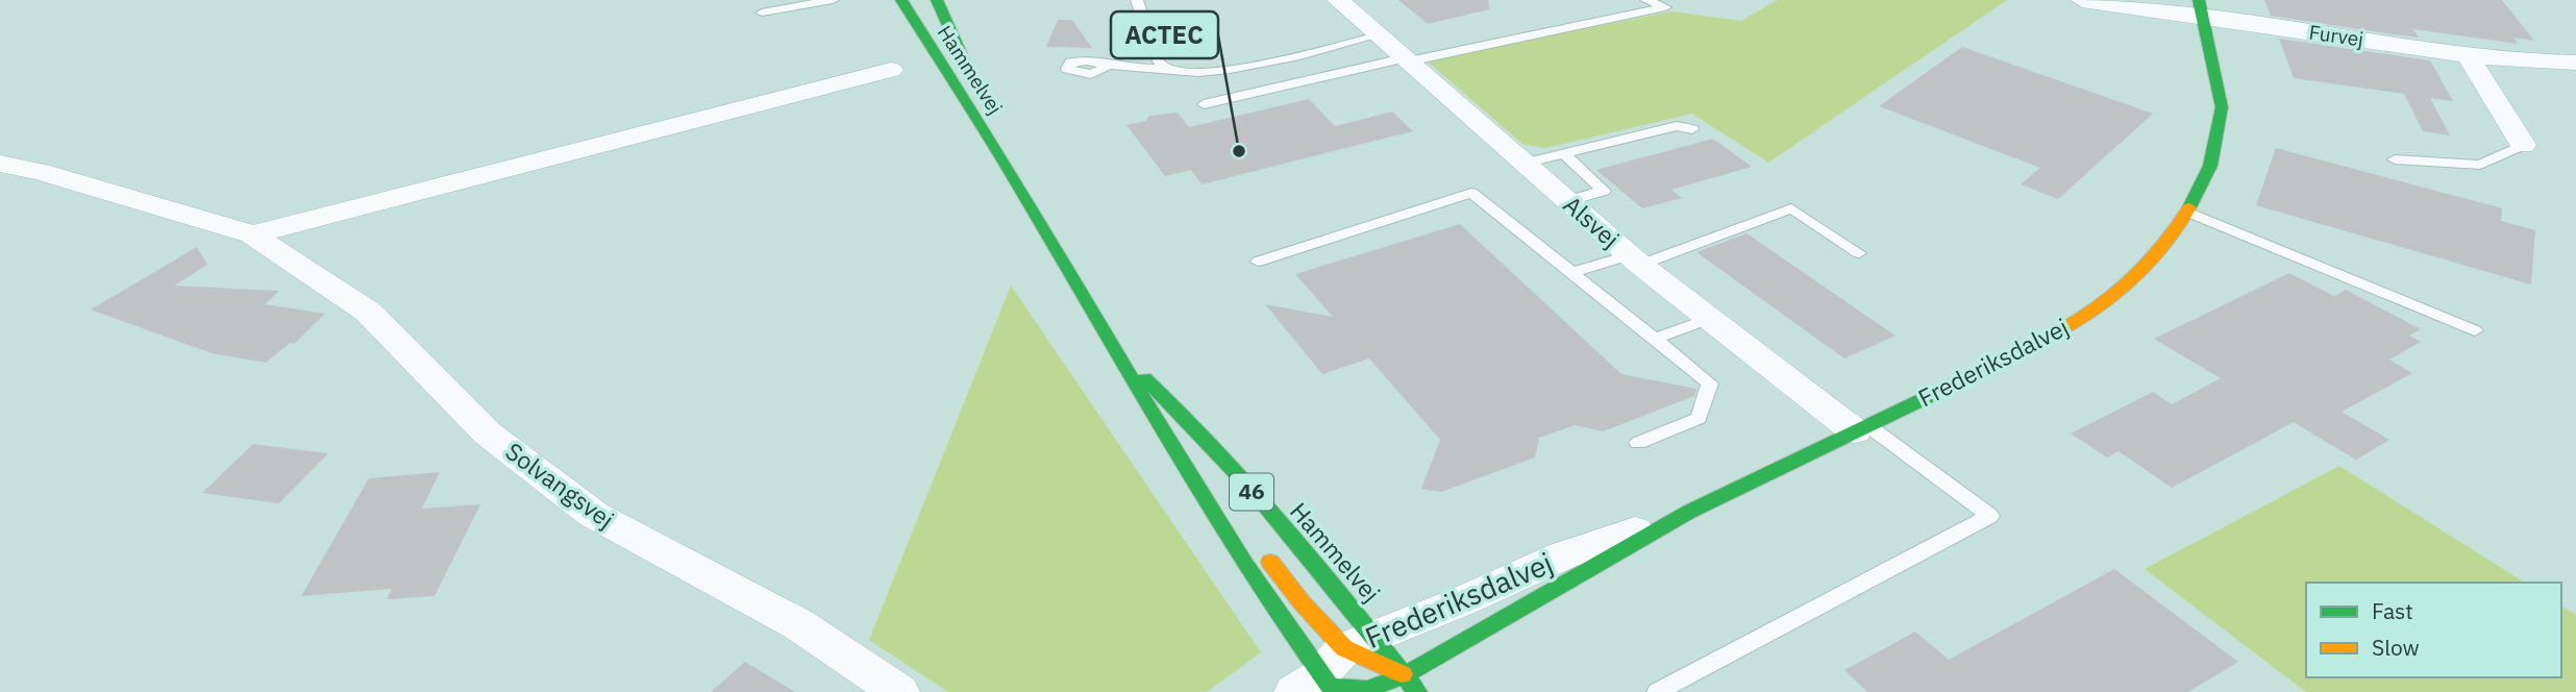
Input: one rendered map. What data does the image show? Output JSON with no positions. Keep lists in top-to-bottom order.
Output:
{
  "streets": {
    "main road": ["Hammelvej", "Frederiksdalvej", "46"],
    "street": ["Furvej", "Alsvej", "Solvangsvej"]
  },
  "crossings": [
    ["Furvej", "Frederiksdalvej"],
    ["Hammelvej", "Frederiksdalvej"],
    ["Alsvej", "Frederiksdalvej"]
  ],
  "places": ["ACTEC"],
  "legend": ["Fast", "Slow"]
}
